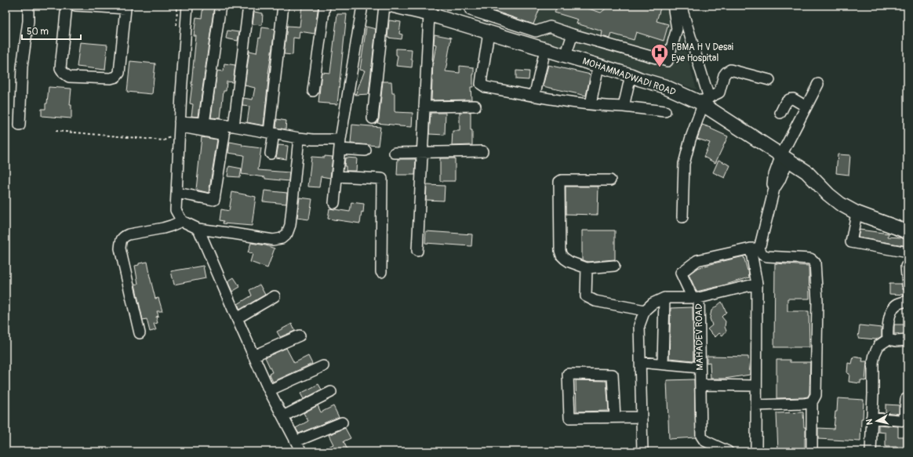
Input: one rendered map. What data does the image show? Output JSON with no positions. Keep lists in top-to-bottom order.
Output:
{
  "streets": {
    "main road": ["MOHAMMADWADI ROAD"],
    "street": ["MAHADEV ROAD"]
  },
  "places": {
    "hospital": ["PBMA H V Desai Eye Hospital"]
  },
  "scale_bar": "50 m",
  "north": "left"
}
